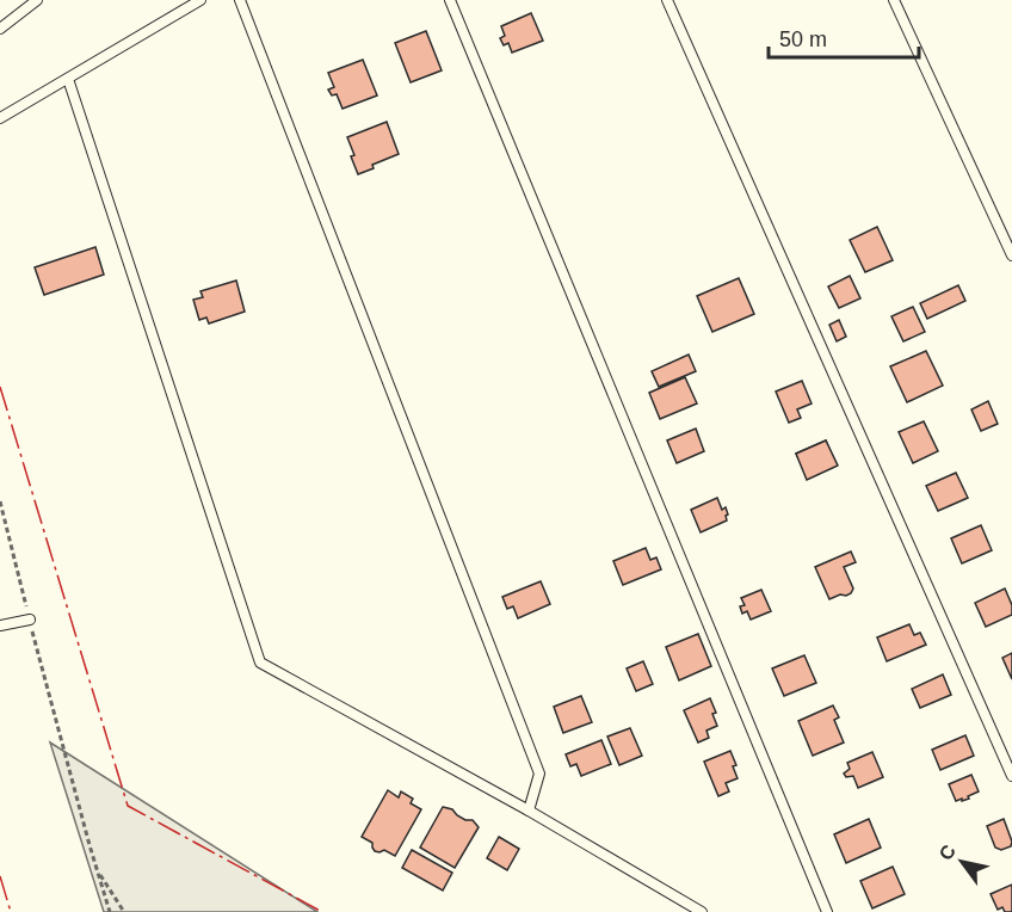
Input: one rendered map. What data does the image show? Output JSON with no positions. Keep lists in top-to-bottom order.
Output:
{
  "scale_bar": "50 m",
  "north": "top left"
}
